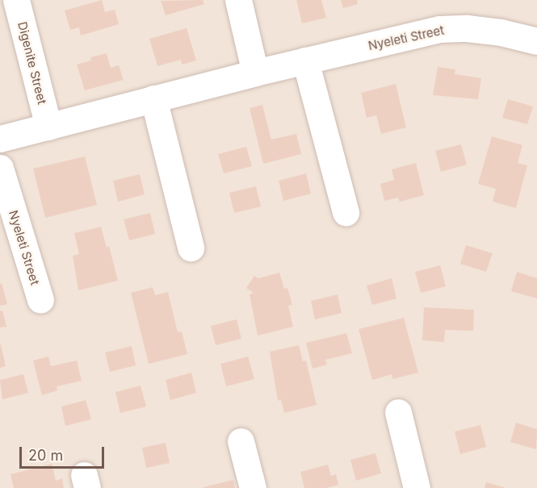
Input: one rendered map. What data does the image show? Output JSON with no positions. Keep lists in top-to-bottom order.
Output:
{
  "streets": {
    "street": ["Nyeleti Street", "Digenite Street"]
  },
  "crossings": [
    ["Nyeleti Street", "Digenite Street"]
  ],
  "scale_bar": "20 m"
}
